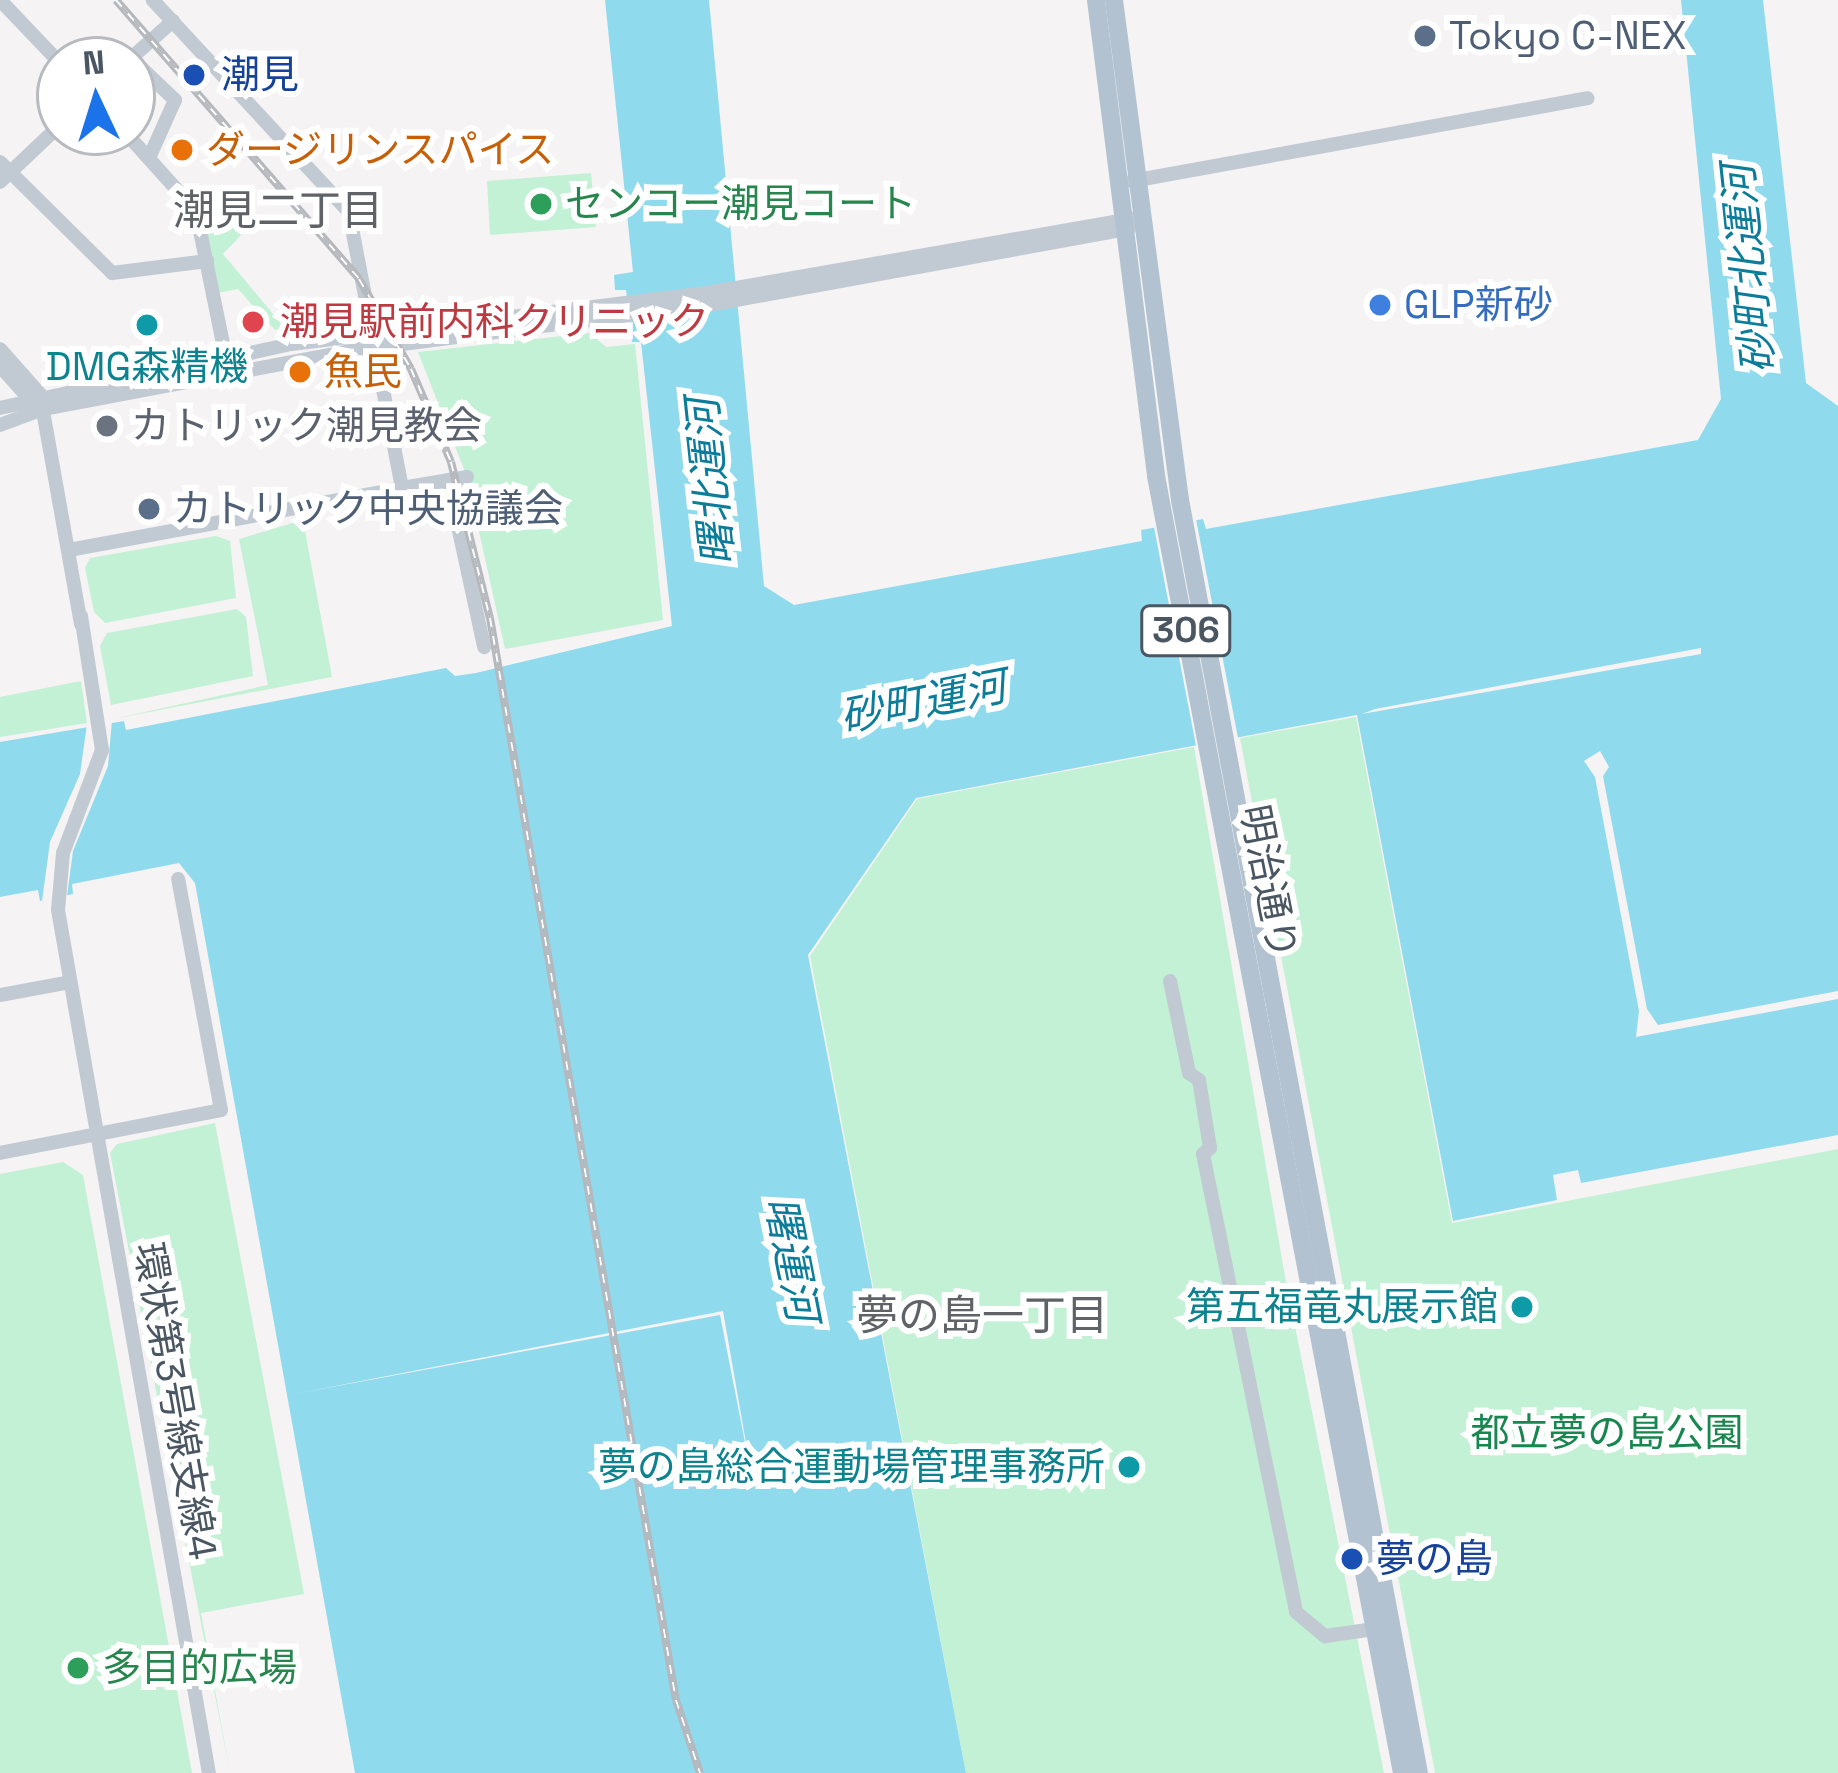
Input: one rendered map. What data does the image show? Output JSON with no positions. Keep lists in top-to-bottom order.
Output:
{
  "streets": {
    "main road": ["306", "明治通り"],
    "street": ["環状第3号線支線4"]
  },
  "districts": ["潮見二丁目", "夢の島一丁目"],
  "water": [
    "砂町北運河",
    "曙北運河",
    "砂町運河",
    "曙運河"
  ],
  "parks": ["都立夢の島公園"],
  "places": [
    "Tokyo C-NEX",
    "潮見",
    "ダージリンスパイス",
    "センコー潮見コート",
    "GLP新砂",
    "潮見駅前内科クリニック",
    "DMG森精機",
    "魚民",
    "カトリック潮見教会",
    "カトリック中央協議会",
    "第五福竜丸展示館",
    "夢の島総合運動場管理事務所",
    "夢の島",
    "多目的広場"
  ],
  "north": "top"
}
